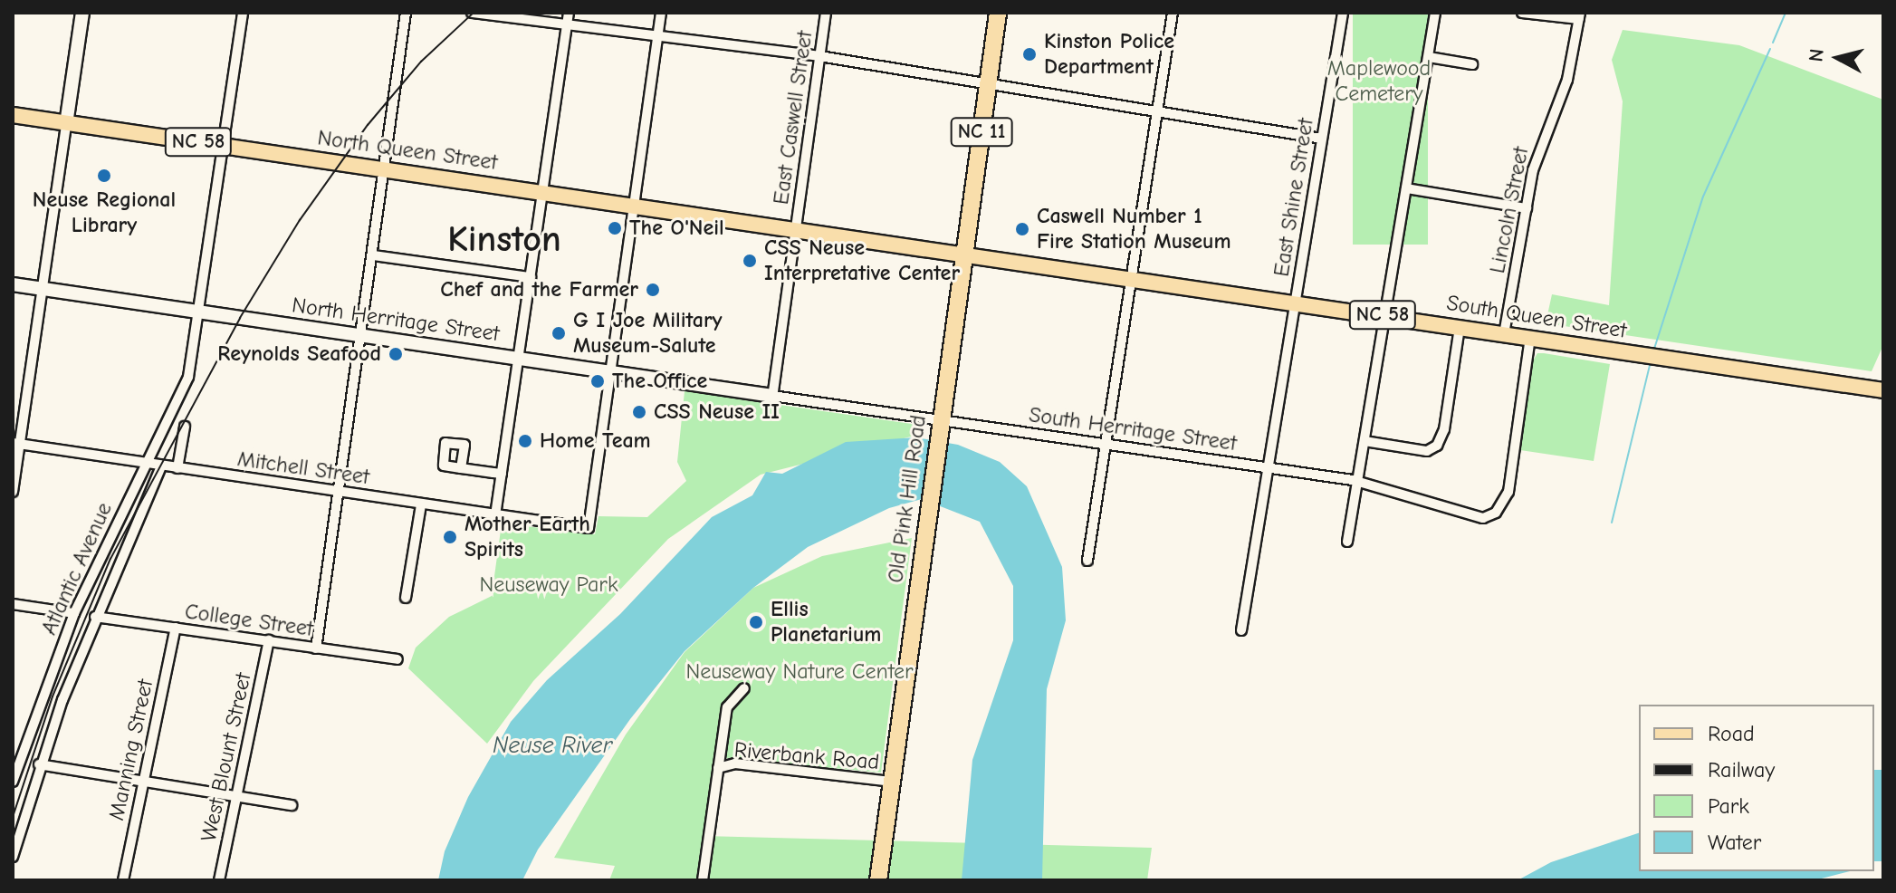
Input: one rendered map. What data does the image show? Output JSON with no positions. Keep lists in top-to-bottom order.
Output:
{
  "streets": {
    "highway": ["NC 11", "Old Pink Hill Road"],
    "main road": ["NC 58", "North Queen Street", "South Queen Street"],
    "street": [
      "East Caswell Street",
      "East Shine Street",
      "Lincoln Street",
      "North Herritage Street",
      "South Herritage Street",
      "Mitchell Street",
      "Atlantic Avenue",
      "College Street",
      "Manning Street",
      "Riverbank Road",
      "West Blount Street"
    ]
  },
  "crossings": [
    ["East Caswell Street", "North Queen Street"],
    ["East Caswell Street", "South Queen Street"],
    ["East Caswell Street", "North Herritage Street"],
    ["East Caswell Street", "South Herritage Street"],
    ["NC 11", "South Queen Street"],
    ["NC 11", "Old Pink Hill Road"],
    ["North Queen Street", "South Queen Street"],
    ["North Queen Street", "Atlantic Avenue"],
    ["East Shine Street", "South Queen Street"],
    ["East Shine Street", "South Herritage Street"],
    ["Lincoln Street", "South Queen Street"],
    ["South Queen Street", "South Herritage Street"],
    ["South Queen Street", "Old Pink Hill Road"],
    ["North Herritage Street", "South Herritage Street"],
    ["North Herritage Street", "Mitchell Street"],
    ["North Herritage Street", "Atlantic Avenue"],
    ["South Herritage Street", "Old Pink Hill Road"],
    ["Mitchell Street", "Atlantic Avenue"],
    ["Old Pink Hill Road", "Riverbank Road"],
    ["Atlantic Avenue", "College Street"],
    ["College Street", "Manning Street"],
    ["College Street", "West Blount Street"]
  ],
  "districts": ["Kinston"],
  "water": ["Neuse River"],
  "parks": ["Maplewood Cemetery", "Neuseway Park", "Neuseway Nature Center"],
  "places": [
    "Kinston Police Department",
    "Neuse Regional Library",
    "The O'Neil",
    "Caswell Number 1 Fire Station Museum",
    "CSS Neuse Interpretative Center",
    "Chef and the Farmer",
    "G I Joe Military Museum-Salute",
    "Reynolds Seafood",
    "The Office",
    "CSS Neuse II",
    "Home Team",
    "Mother Earth Spirits",
    "Ellis Planetarium"
  ],
  "legend": [
    "Road",
    "Railway",
    "Park",
    "Water"
  ],
  "north": "left"
}
